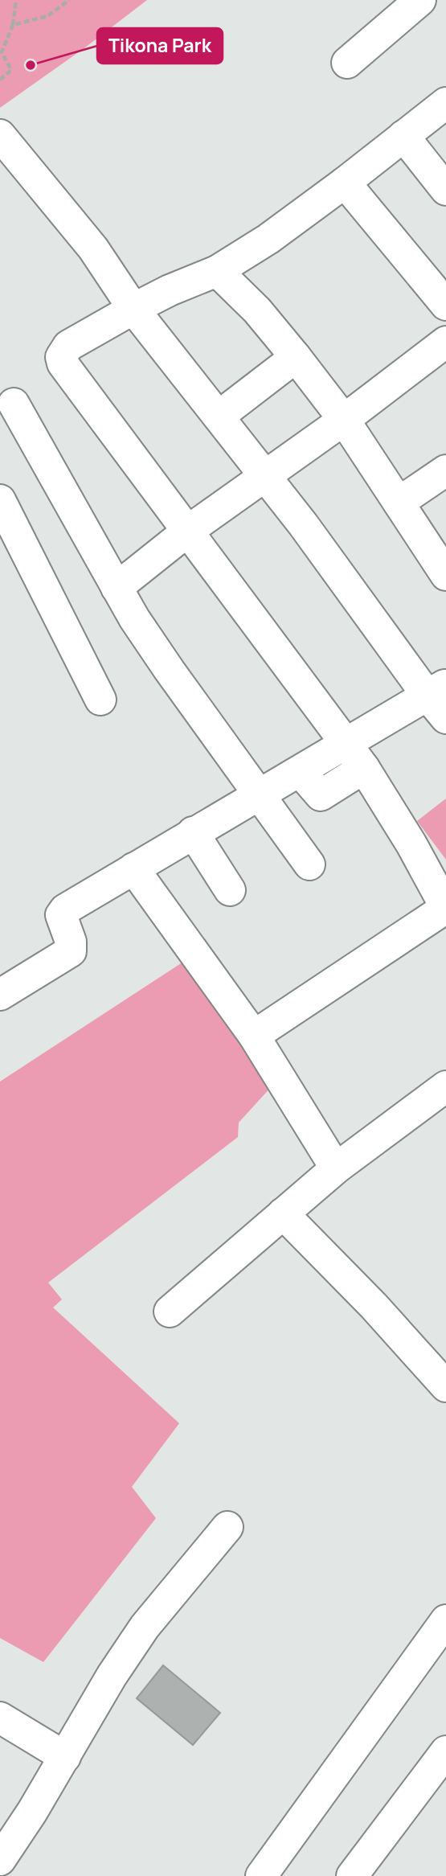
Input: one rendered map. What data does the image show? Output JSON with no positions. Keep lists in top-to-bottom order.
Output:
{
  "places": ["Tikona Park"]
}
